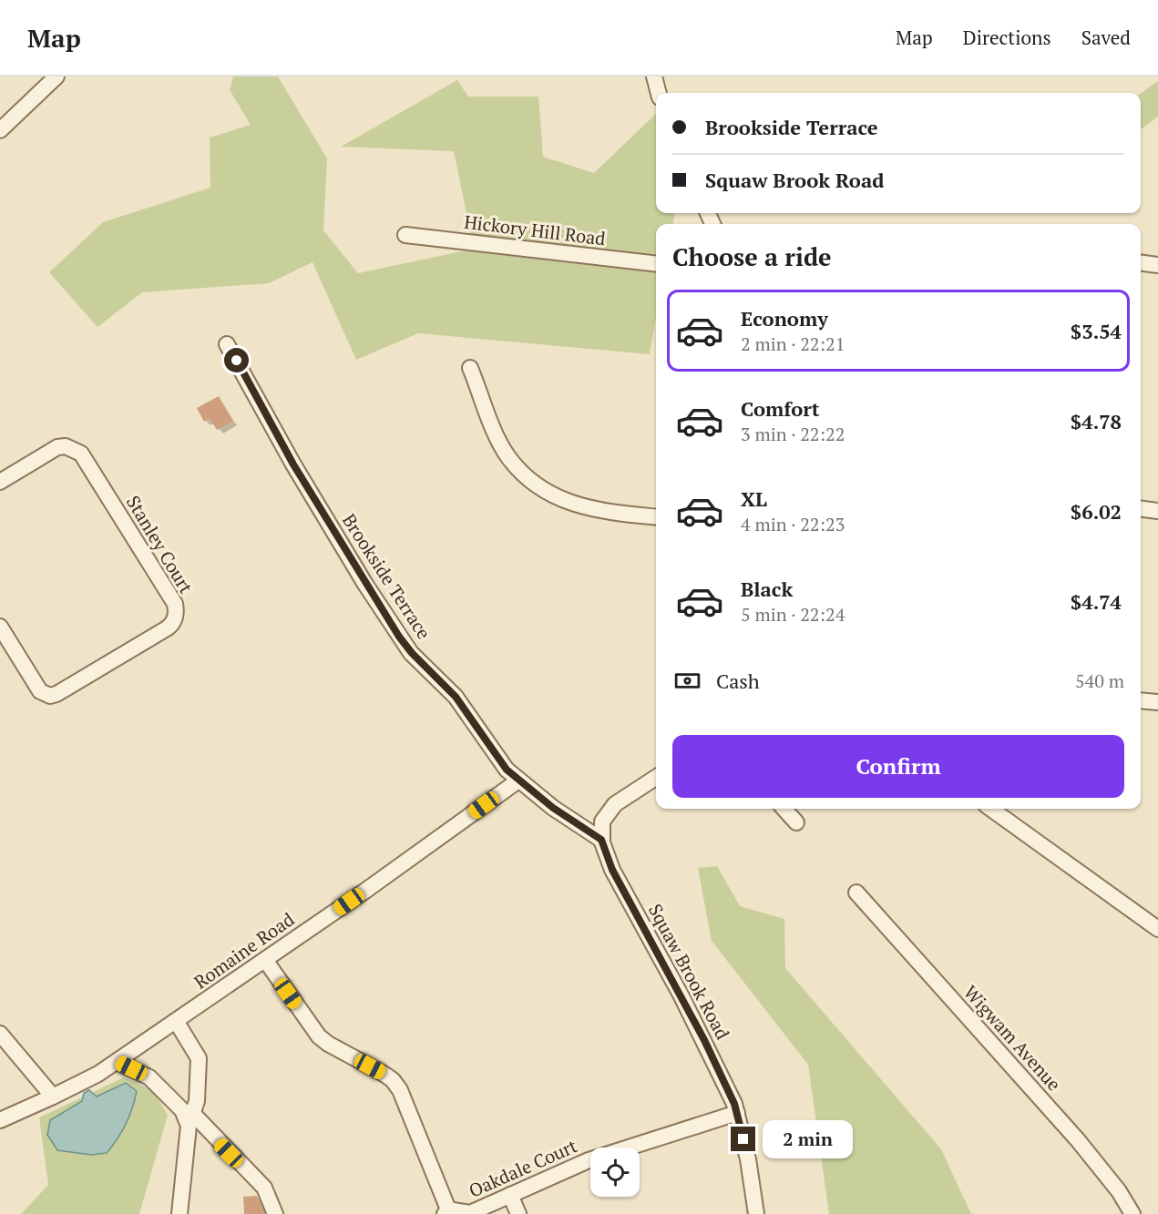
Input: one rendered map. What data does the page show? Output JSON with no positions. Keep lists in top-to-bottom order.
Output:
{
  "streets": {
    "street": [
      "Hickory Hill Road",
      "Stanley Court",
      "Brookside Terrace",
      "Romaine Road",
      "Squaw Brook Road",
      "Wigwam Avenue",
      "Oakdale Court"
    ]
  },
  "crossings": [
    ["Brookside Terrace", "Romaine Road"],
    ["Brookside Terrace", "Squaw Brook Road"],
    ["Romaine Road", "Oakdale Court"],
    ["Squaw Brook Road", "Oakdale Court"]
  ],
  "page": {
    "header": "Map",
    "nav": ["Map", "Directions", "Saved"],
    "banner": ["Brookside Terrace", "Squaw Brook Road"],
    "heading": "Choose a ride",
    "list": [
      {
        "name": "Economy",
        "note": "2 min · 22:21",
        "value": "$3.54"
      },
      {
        "name": "Comfort",
        "note": "3 min · 22:22",
        "value": "$4.78"
      },
      {
        "name": "XL",
        "note": "4 min · 22:23",
        "value": "$6.02"
      },
      {
        "name": "Black",
        "note": "5 min · 22:24",
        "value": "$4.74"
      }
    ],
    "pay": ["Cash", "540 m"],
    "buttons": "Confirm",
    "bubble": "2 min"
  }
}
